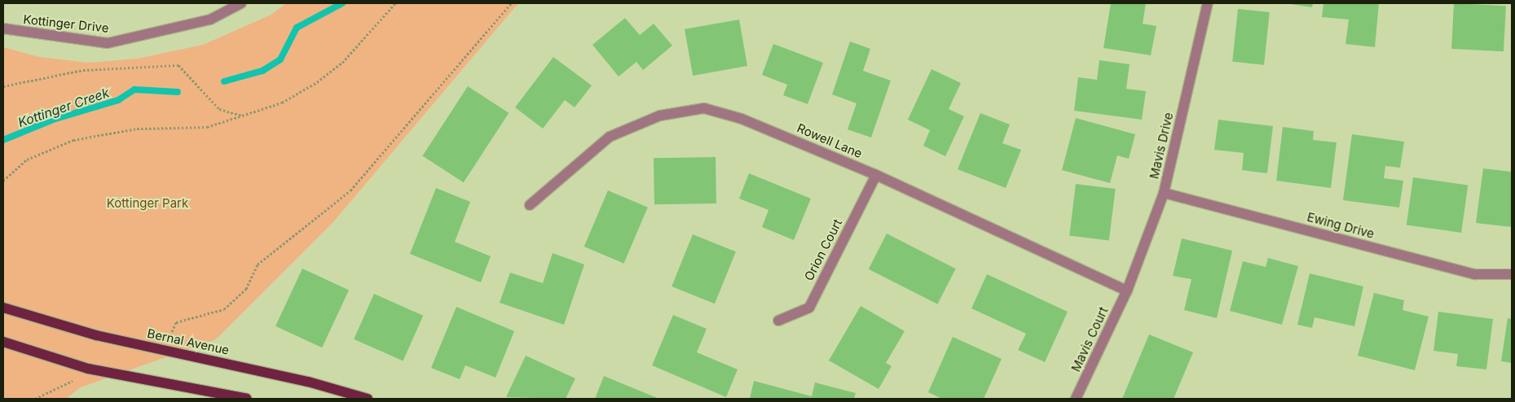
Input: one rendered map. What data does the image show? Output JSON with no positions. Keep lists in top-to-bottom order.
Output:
{
  "streets": {
    "main road": ["Bernal Avenue"],
    "street": [
      "Kottinger Drive",
      "Rowell Lane",
      "Mavis Drive",
      "Ewing Drive",
      "Orion Court",
      "Mavis Court"
    ]
  },
  "crossings": [
    ["Rowell Lane", "Mavis Drive"],
    ["Rowell Lane", "Orion Court"],
    ["Rowell Lane", "Mavis Court"],
    ["Mavis Drive", "Ewing Drive"],
    ["Mavis Drive", "Mavis Court"]
  ],
  "water": ["Kottinger Creek"],
  "parks": ["Kottinger Park"]
}
